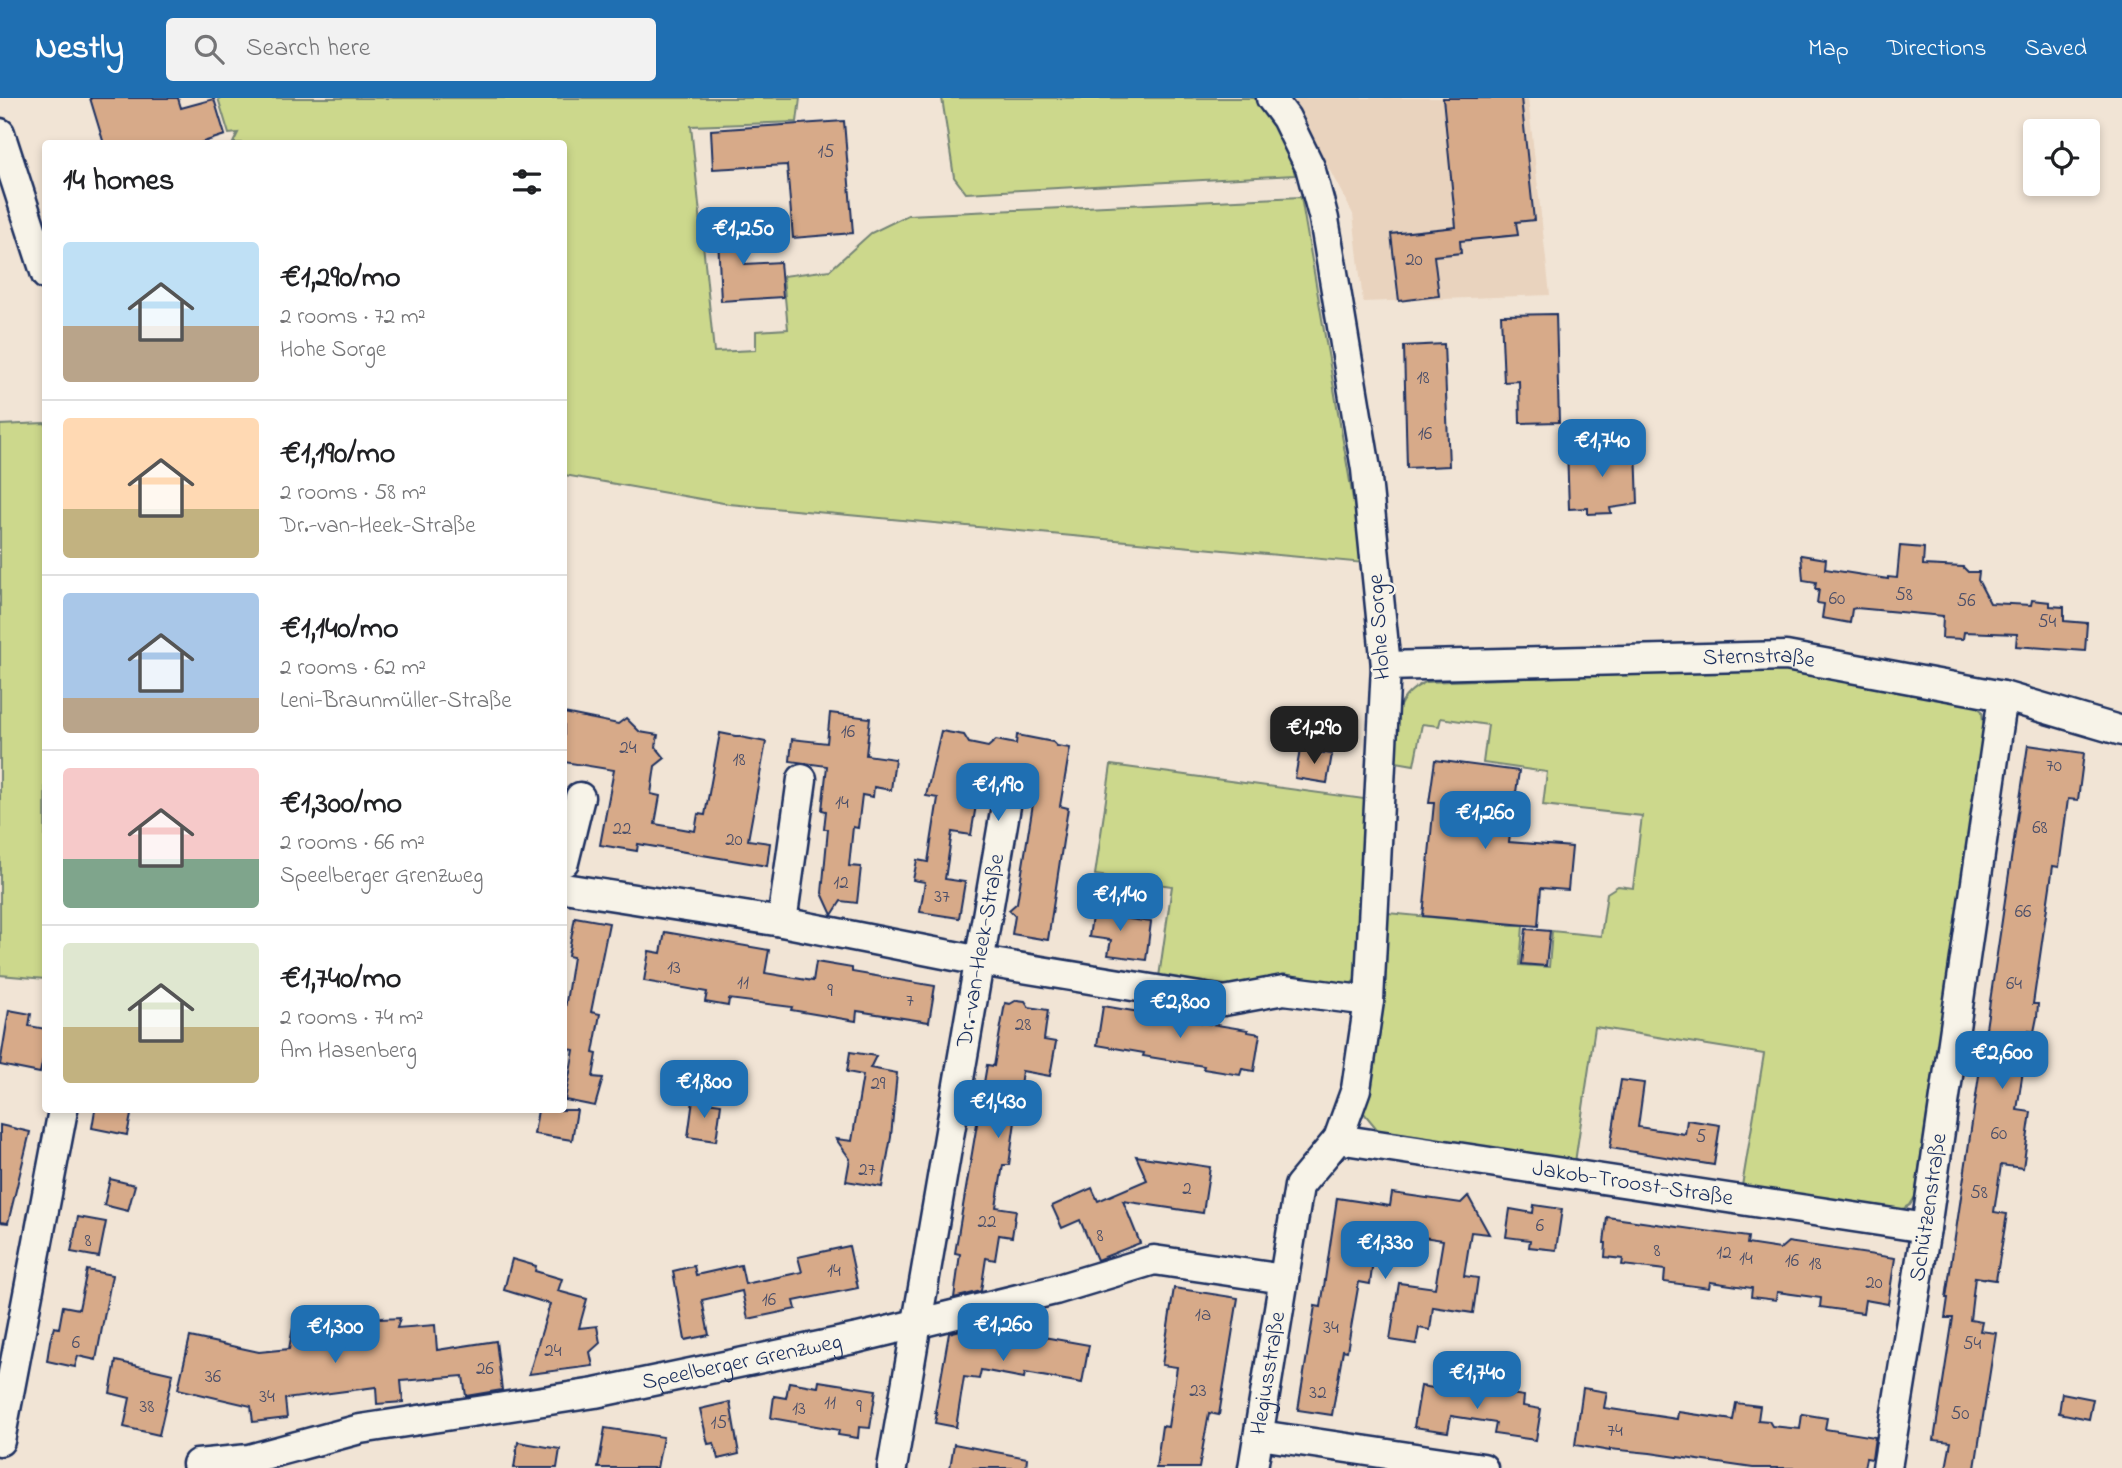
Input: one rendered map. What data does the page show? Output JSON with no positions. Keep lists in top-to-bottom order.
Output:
{
  "streets": {
    "street": [
      "Hohe Sorge",
      "Sternstraße",
      "Dr.-van-Heek-Straße",
      "Jakob-Troost-Straße",
      "Schützenstraße",
      "Speelberger Grenzweg",
      "Hegiusstraße"
    ]
  },
  "crossings": [
    ["Hohe Sorge", "Sternstraße"],
    ["Hohe Sorge", "Jakob-Troost-Straße"],
    ["Hohe Sorge", "Speelberger Grenzweg"],
    ["Hohe Sorge", "Hegiusstraße"],
    ["Sternstraße", "Schützenstraße"],
    ["Dr.-van-Heek-Straße", "Speelberger Grenzweg"],
    ["Jakob-Troost-Straße", "Schützenstraße"],
    ["Speelberger Grenzweg", "Hegiusstraße"]
  ],
  "house_numbers": [
    "15",
    "20",
    "18",
    "16",
    "58",
    "60",
    "56",
    "54",
    "16",
    "24",
    "18",
    "70",
    "14",
    "68",
    "22",
    "20",
    "12",
    "37",
    "66",
    "13",
    "11",
    "64",
    "9",
    "7",
    "28",
    "29",
    "60",
    "5",
    "27",
    "2",
    "58",
    "22",
    "6",
    "8",
    "8",
    "8",
    "12",
    "14",
    "16",
    "18",
    "14",
    "20",
    "16",
    "1a",
    "34",
    "6",
    "54",
    "24",
    "26",
    "36",
    "23",
    "32",
    "34",
    "11",
    "38",
    "9",
    "13",
    "50",
    "15",
    "74"
  ],
  "page": {
    "header": "Nestly",
    "search": "Search here",
    "nav": ["Map", "Directions", "Saved"],
    "heading": "14 homes",
    "price": [
      "€1,250",
      "€1,740",
      "€1,290",
      "€1,190",
      "€1,260",
      "€1,140",
      "€2,800",
      "€2,600",
      "€1,800",
      "€1,430",
      "€1,330",
      "€1,260",
      "€1,300",
      "€1,740"
    ],
    "list": [
      {
        "name": "€1,290/mo",
        "note": "2 rooms · 72 m² · Hohe Sorge"
      },
      {
        "name": "€1,190/mo",
        "note": "2 rooms · 58 m² · Dr.-van-Heek-Straße"
      },
      {
        "name": "€1,140/mo",
        "note": "2 rooms · 62 m² · Leni-Braunmüller-Straße"
      },
      {
        "name": "€1,300/mo",
        "note": "2 rooms · 66 m² · Speelberger Grenzweg"
      },
      {
        "name": "€1,740/mo",
        "note": "2 rooms · 74 m² · Am Hasenberg"
      }
    ]
  }
}
